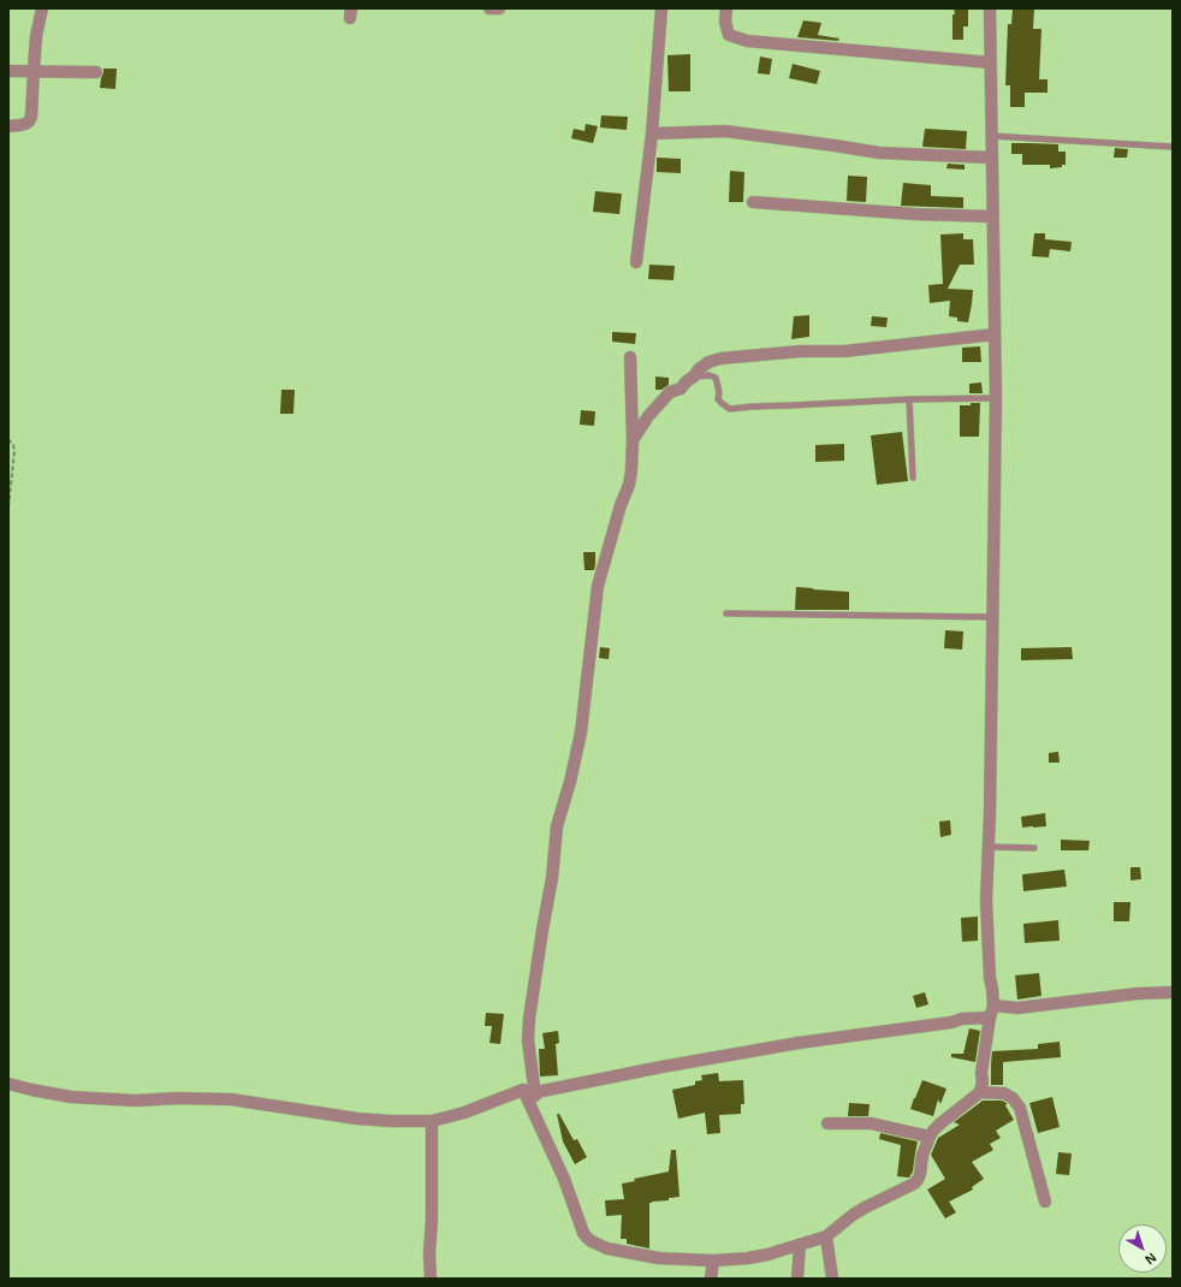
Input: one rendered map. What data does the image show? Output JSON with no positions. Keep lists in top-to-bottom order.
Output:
{
  "north": "bottom right"
}
